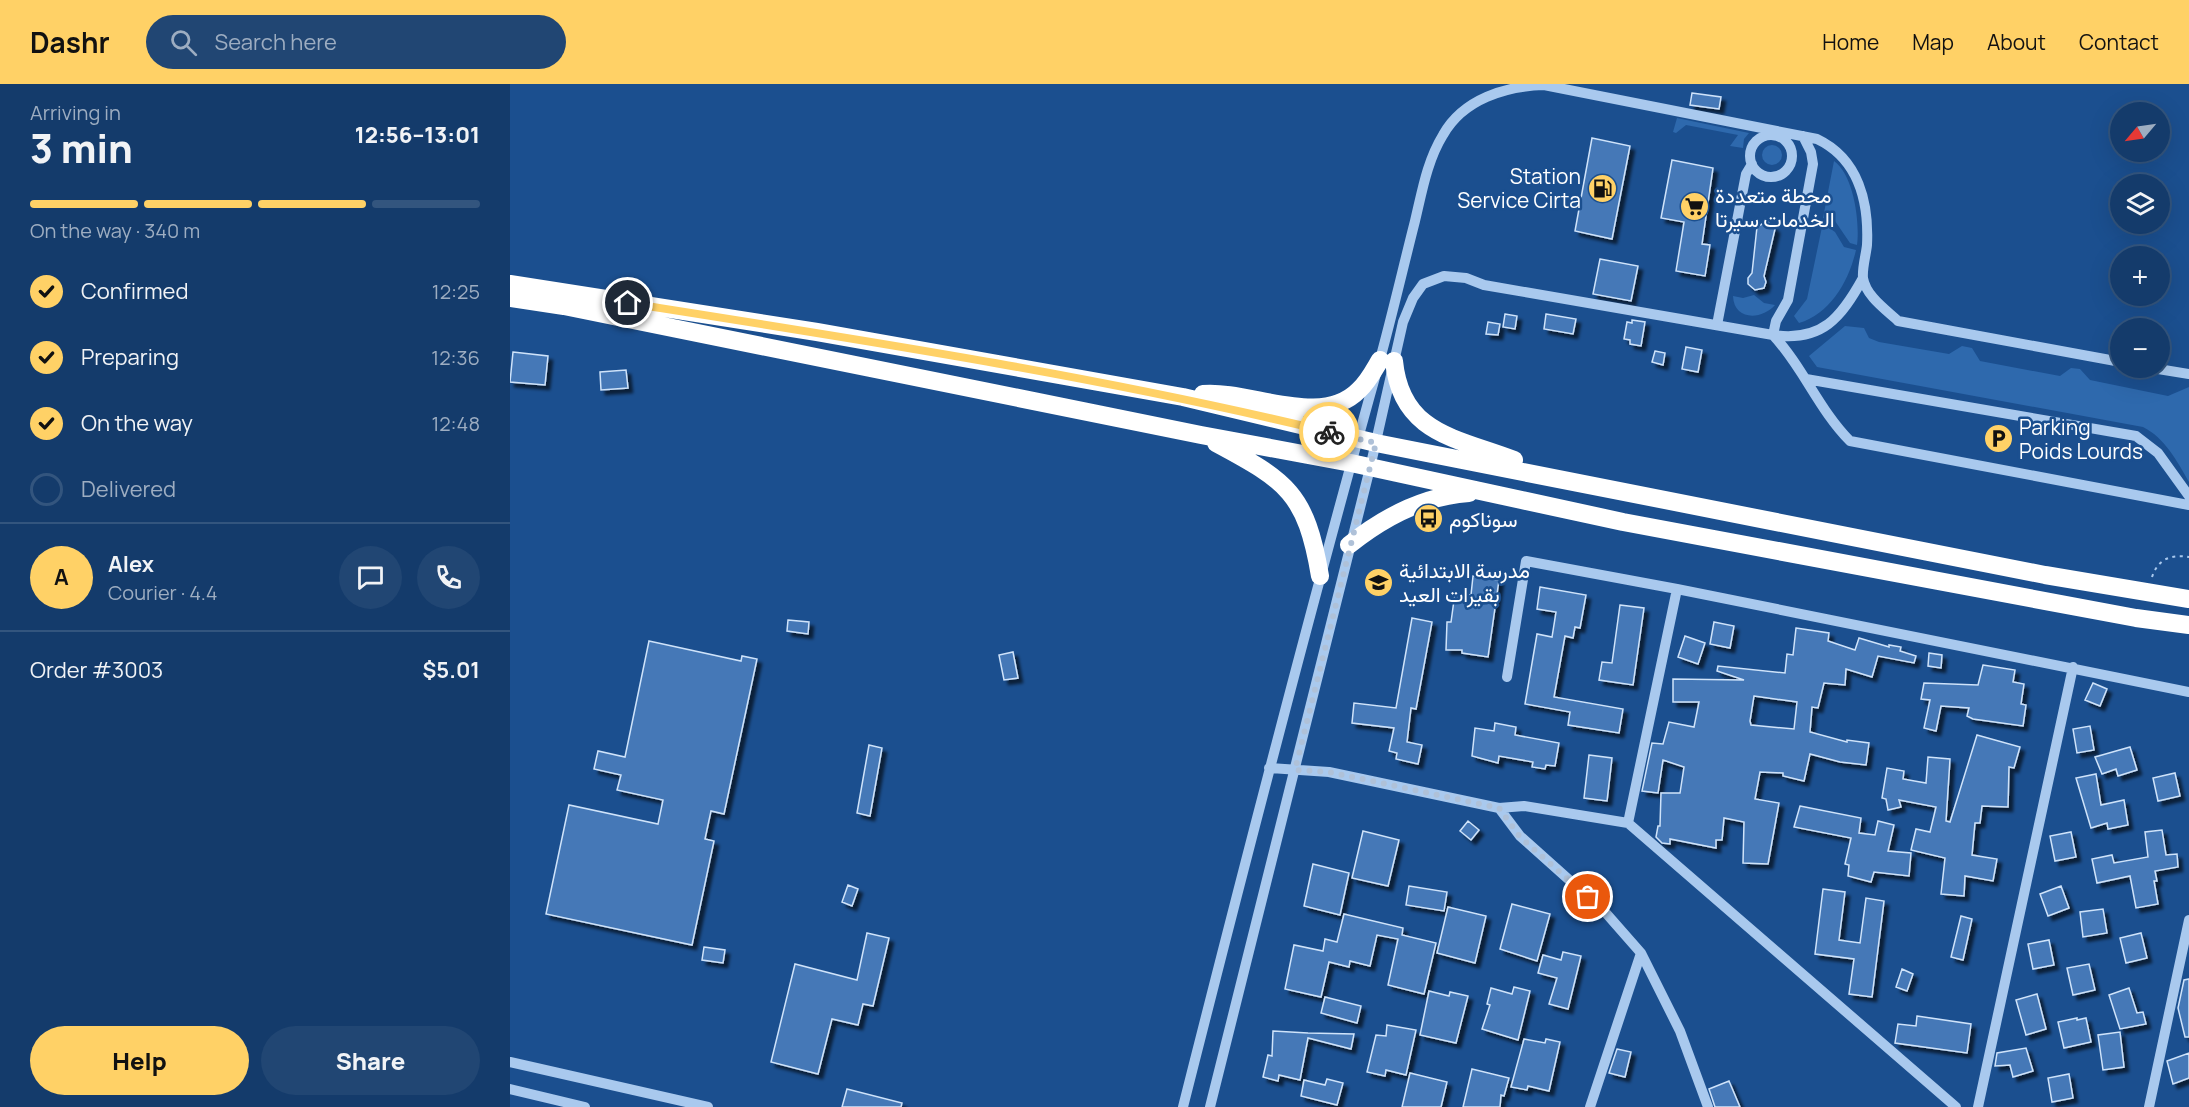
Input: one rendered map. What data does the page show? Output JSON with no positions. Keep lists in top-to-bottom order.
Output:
{
  "places": {
    "fuel station": ["Station Service Cirta"],
    "supermarket": ["محطة متعددة الخدمات سيرتا"],
    "parking": ["Parking Poids Lourds"],
    "bus stop": ["سوناكوم"],
    "school or university": ["مدرسة الابتدائية بقيرات العيد"]
  },
  "north": "bottom left",
  "page": {
    "header": "Dashr",
    "search": "Search here",
    "nav": [
      "Home",
      "Map",
      "About",
      "Contact"
    ],
    "heading": ["3 min", "Arriving in", "12:56–13:01"],
    "panel": [
      "Alex",
      "Courier · 4.4",
      "Order #3003",
      "$5.01"
    ],
    "map_buttons": ["+", "−"],
    "bar": "On the way · 340 m",
    "list": [
      ["Confirmed", "12:25"],
      ["Preparing", "12:36"],
      ["On the way", "12:48"],
      "Delivered"
    ],
    "round": "A",
    "buttons": ["Help", "Share"]
  }
}
